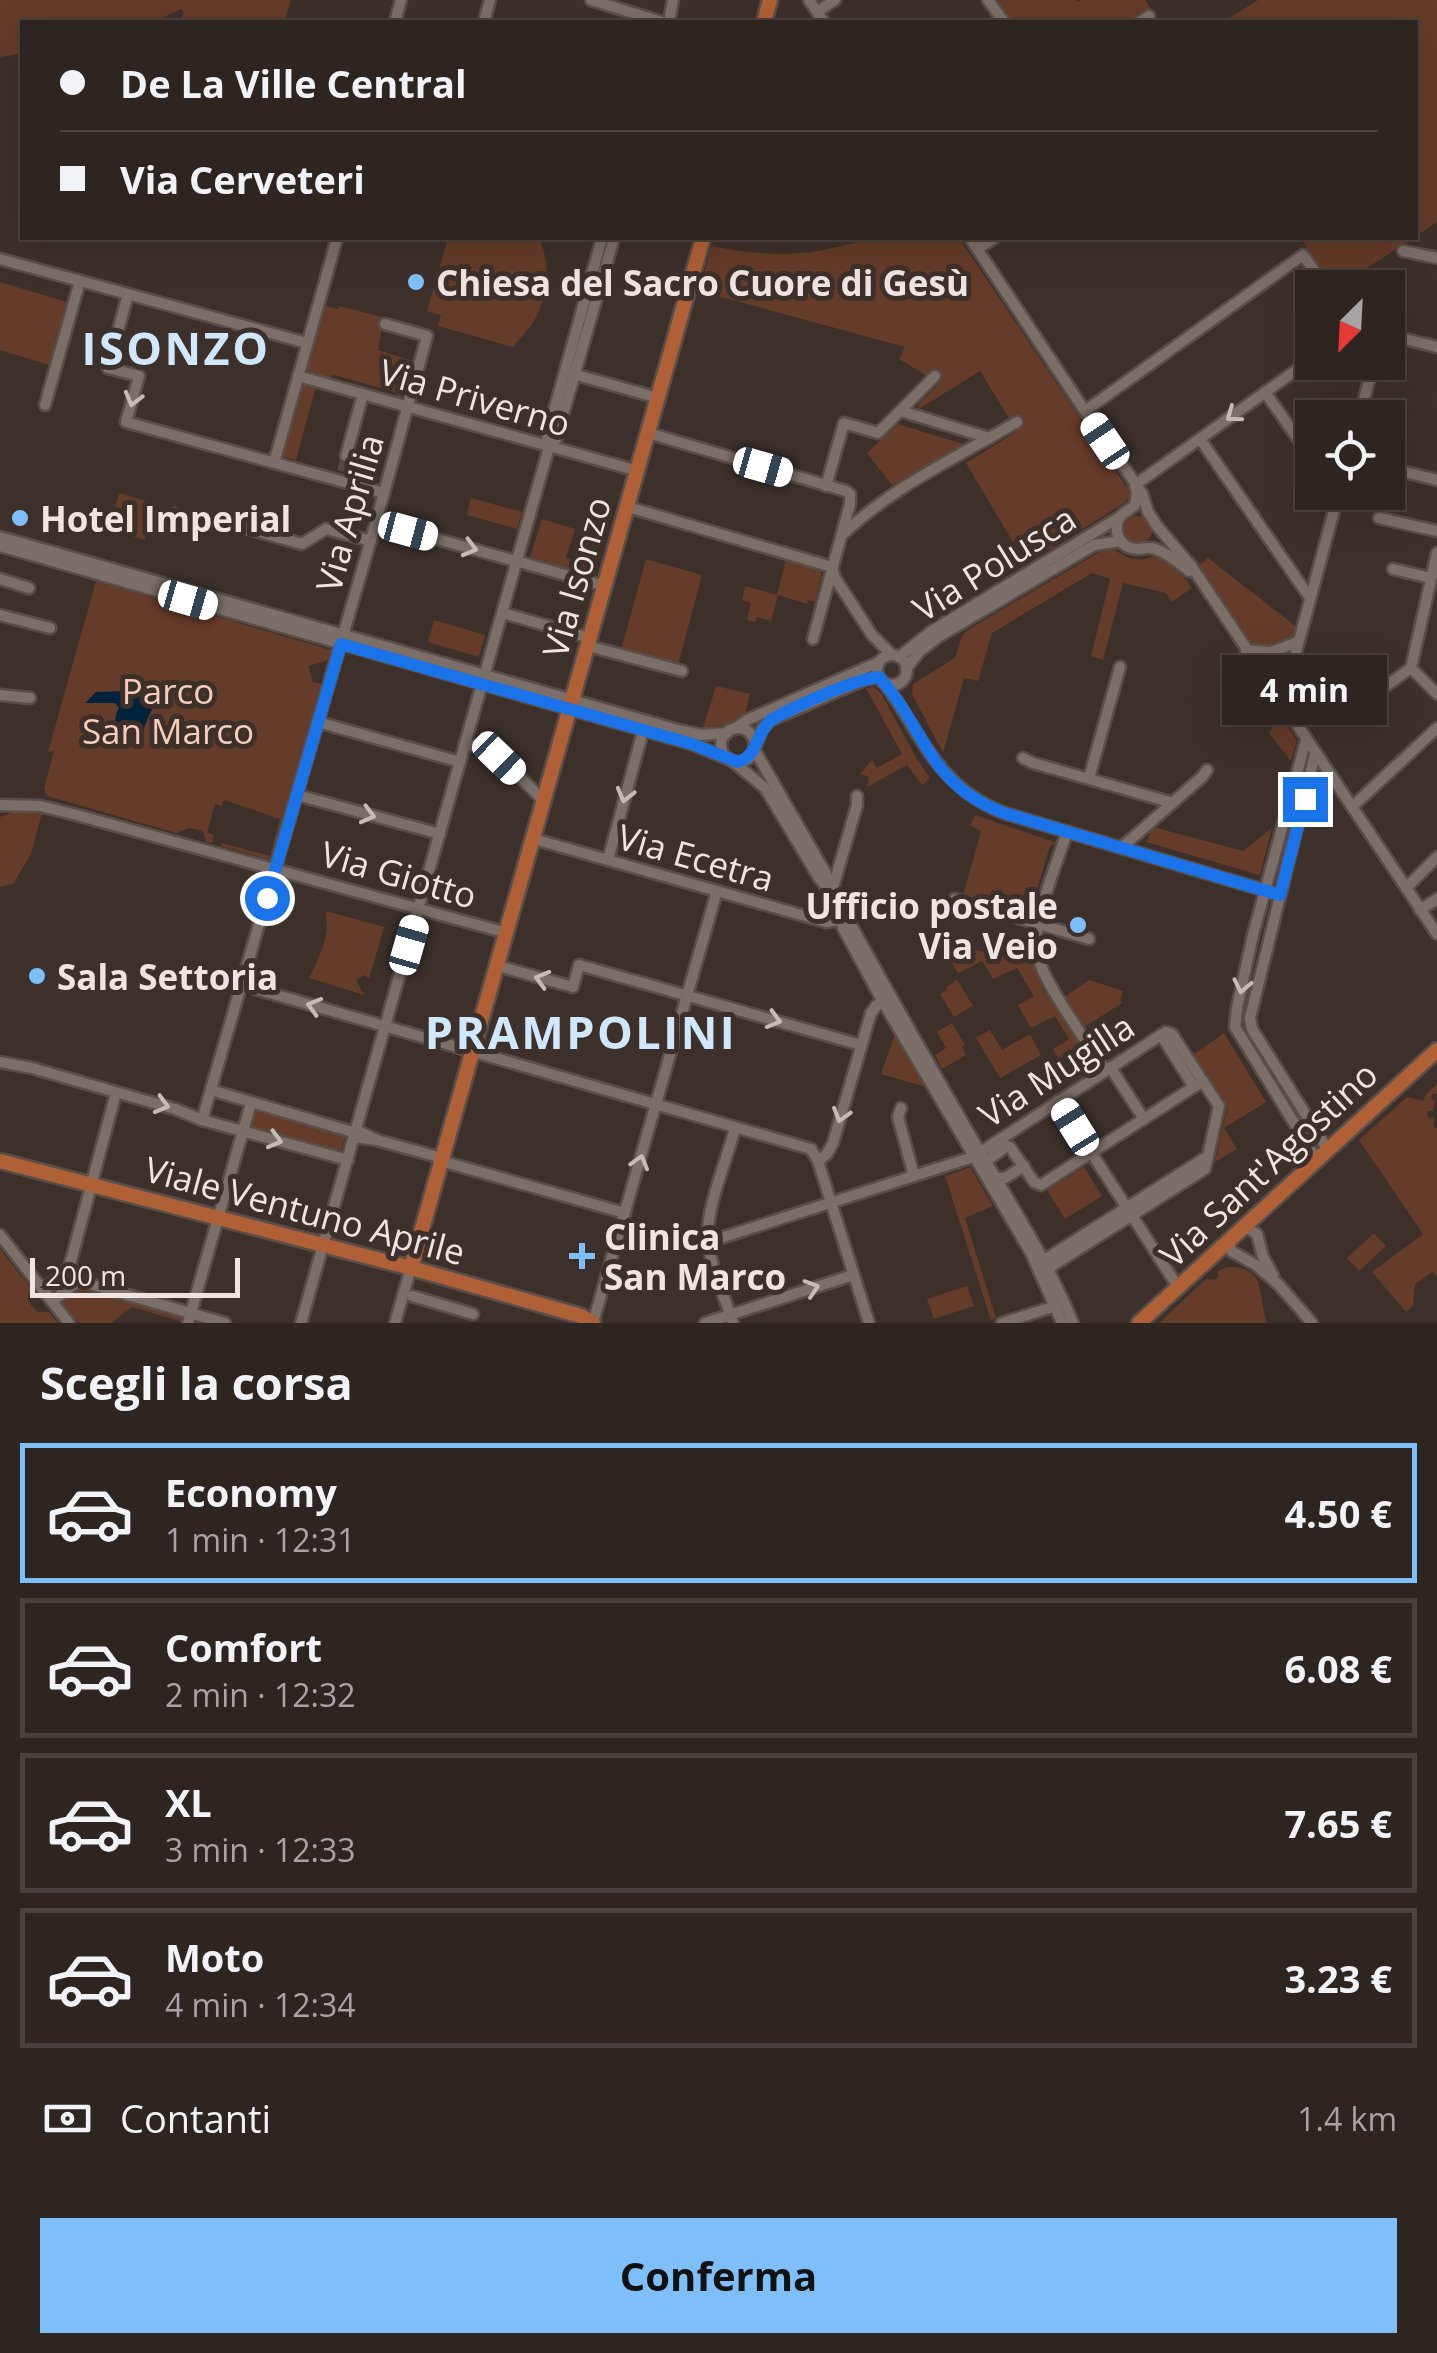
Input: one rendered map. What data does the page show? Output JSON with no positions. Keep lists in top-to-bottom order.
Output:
{
  "streets": {
    "main road": ["Via Isonzo", "Via Sant'Agostino", "Viale Ventuno Aprile"],
    "street": [
      "Via Priverno",
      "Via Aprilia",
      "Via Polusca",
      "Via Ecetra",
      "Via Giotto",
      "Via Mugilla"
    ]
  },
  "crossings": [
    ["Via Priverno", "Via Aprilia"],
    ["Via Priverno", "Via Isonzo"],
    ["Via Aprilia", "Via Giotto"],
    ["Via Polusca", "Via Isonzo"],
    ["Via Isonzo", "Via Ecetra"],
    ["Via Isonzo", "Via Giotto"],
    ["Via Isonzo", "Viale Ventuno Aprile"]
  ],
  "districts": ["ISONZO", "PRAMPOLINI"],
  "parks": ["Parco San Marco"],
  "places": {
    "other": [
      "Chiesa del Sacro Cuore di Gesù",
      "Hotel Imperial",
      "Ufficio postale Via Veio",
      "Sala Settoria"
    ],
    "health": ["Clinica San Marco"]
  },
  "scale_bar": "200 m",
  "north": "bottom left",
  "page": {
    "banner": ["De La Ville Central", "Via Cerveteri"],
    "bubble": "4 min",
    "scale": "200 m",
    "heading": "Scegli la corsa",
    "list": [
      {
        "name": "Economy",
        "note": "1 min · 12:31",
        "value": "4.50 €"
      },
      {
        "name": "Comfort",
        "note": "2 min · 12:32",
        "value": "6.08 €"
      },
      {
        "name": "XL",
        "note": "3 min · 12:33",
        "value": "7.65 €"
      },
      {
        "name": "Moto",
        "note": "4 min · 12:34",
        "value": "3.23 €"
      }
    ],
    "pay": ["Contanti", "1.4 km"],
    "buttons": "Conferma"
  }
}
